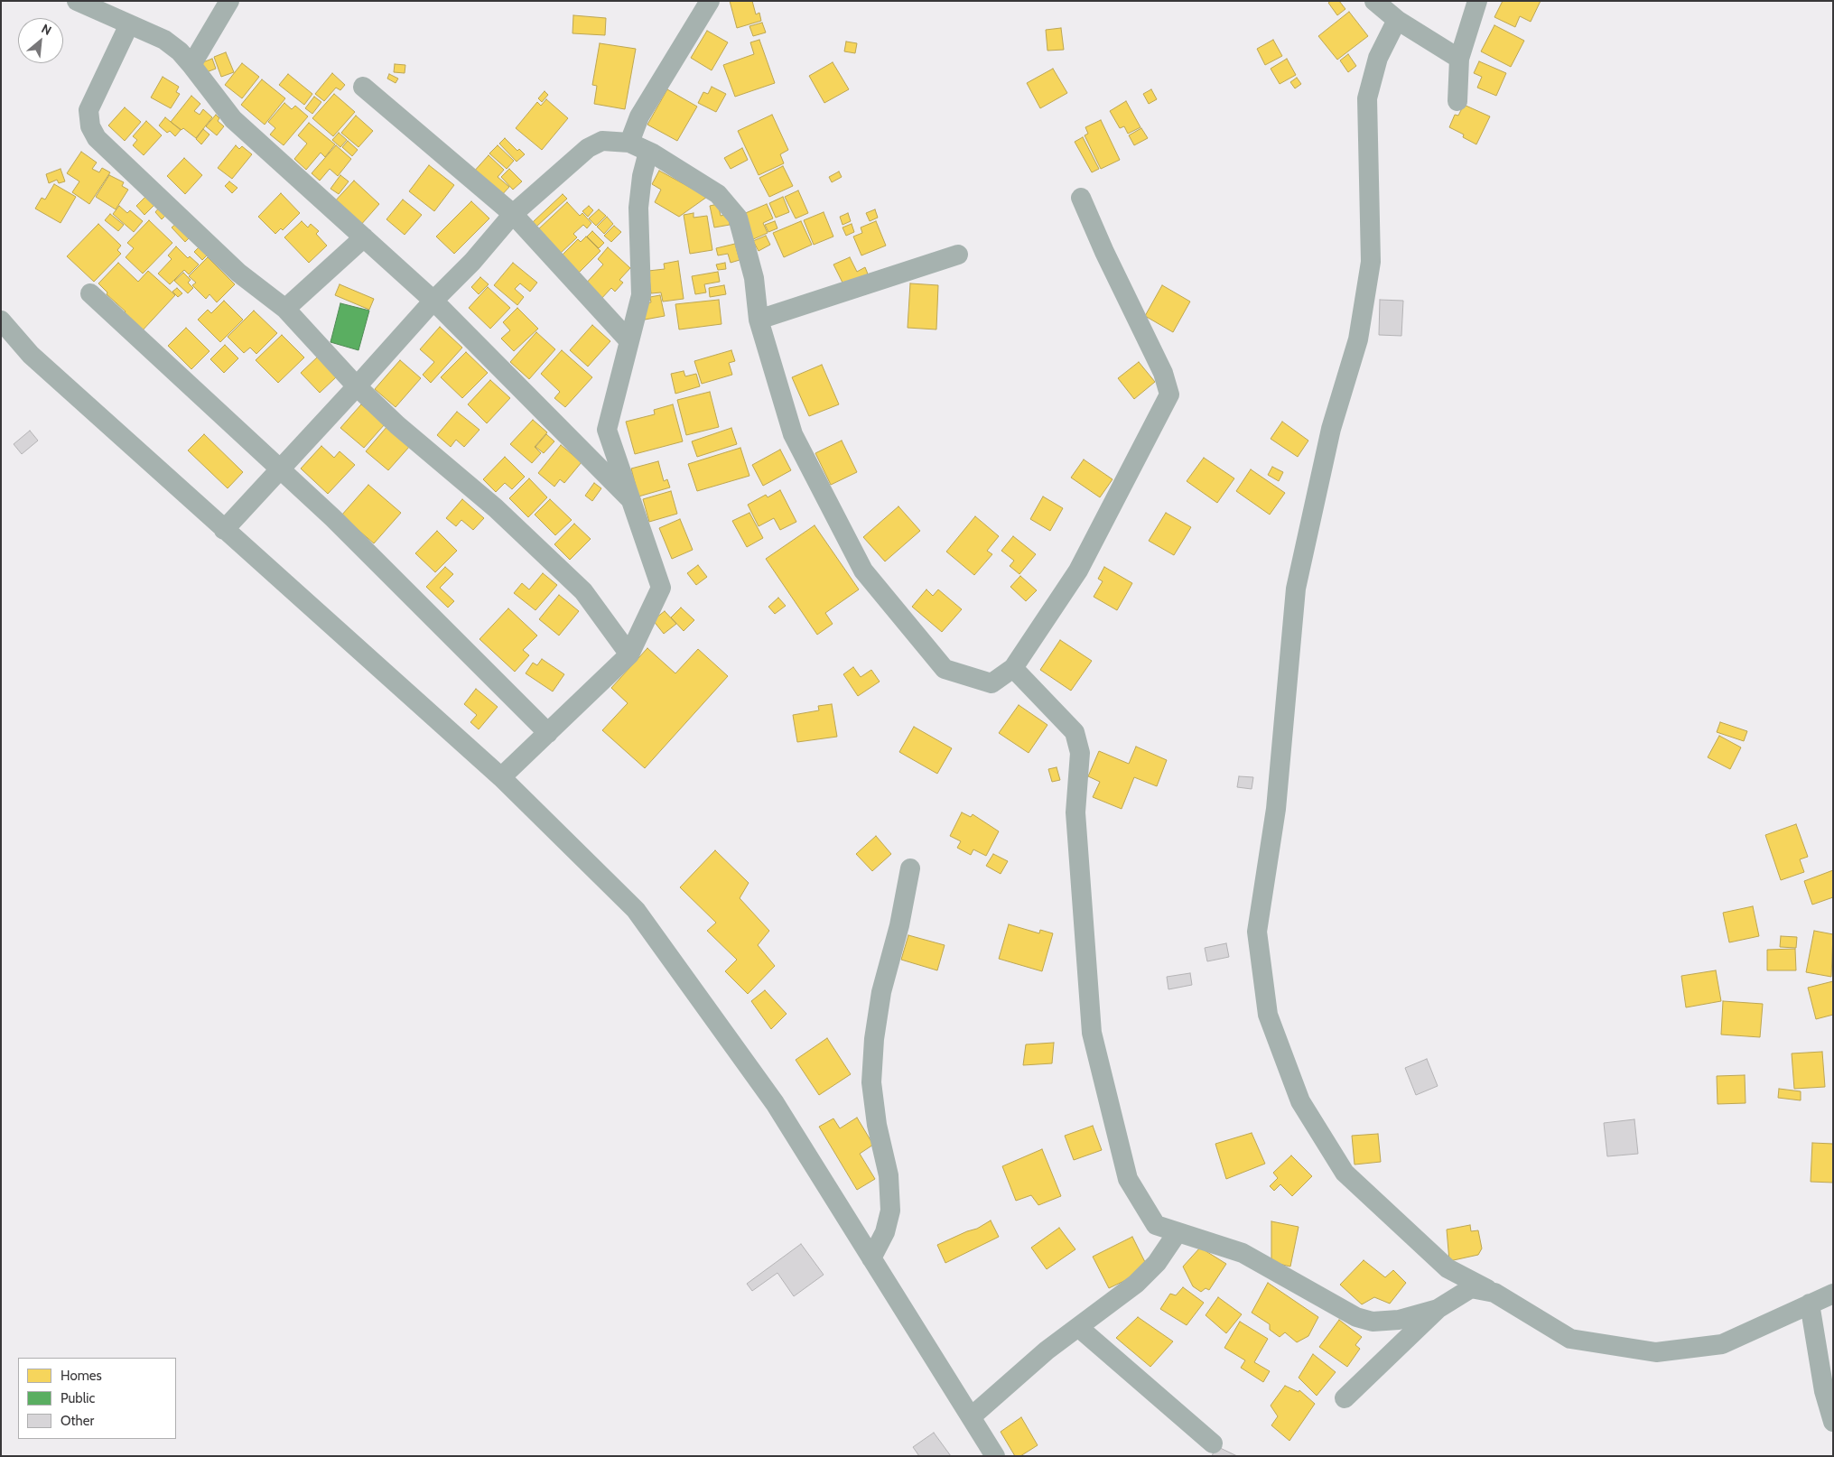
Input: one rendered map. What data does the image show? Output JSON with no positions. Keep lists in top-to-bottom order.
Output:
{
  "legend": ["Homes", "Public", "Other"],
  "north": "top right"
}
